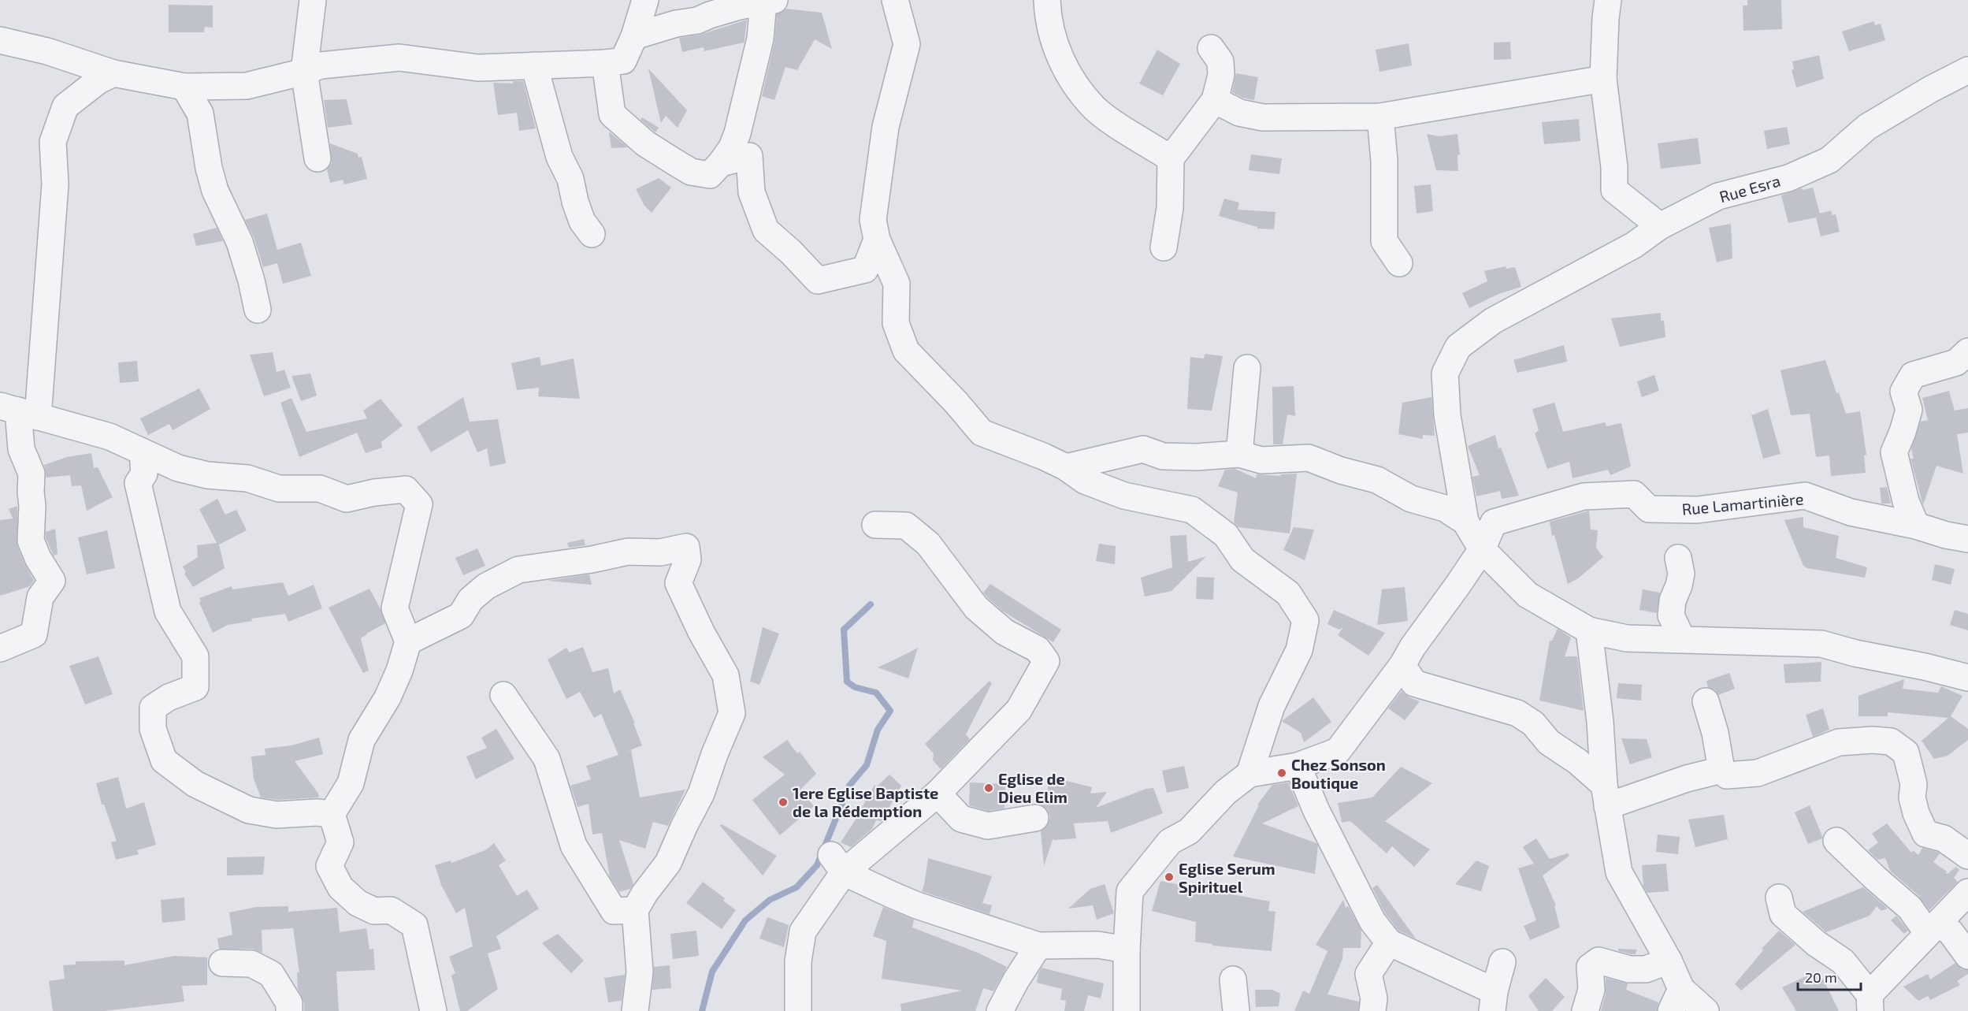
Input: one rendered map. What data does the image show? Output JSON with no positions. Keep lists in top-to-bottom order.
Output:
{
  "streets": {
    "street": ["Rue Esra", "Rue Lamartinière"]
  },
  "places": [
    "Chez Sonson Boutique",
    "Eglise de Dieu Elim",
    "1ere Eglise Baptiste de la Rédemption",
    "Eglise Serum Spirituel"
  ],
  "scale_bar": "20 m"
}
